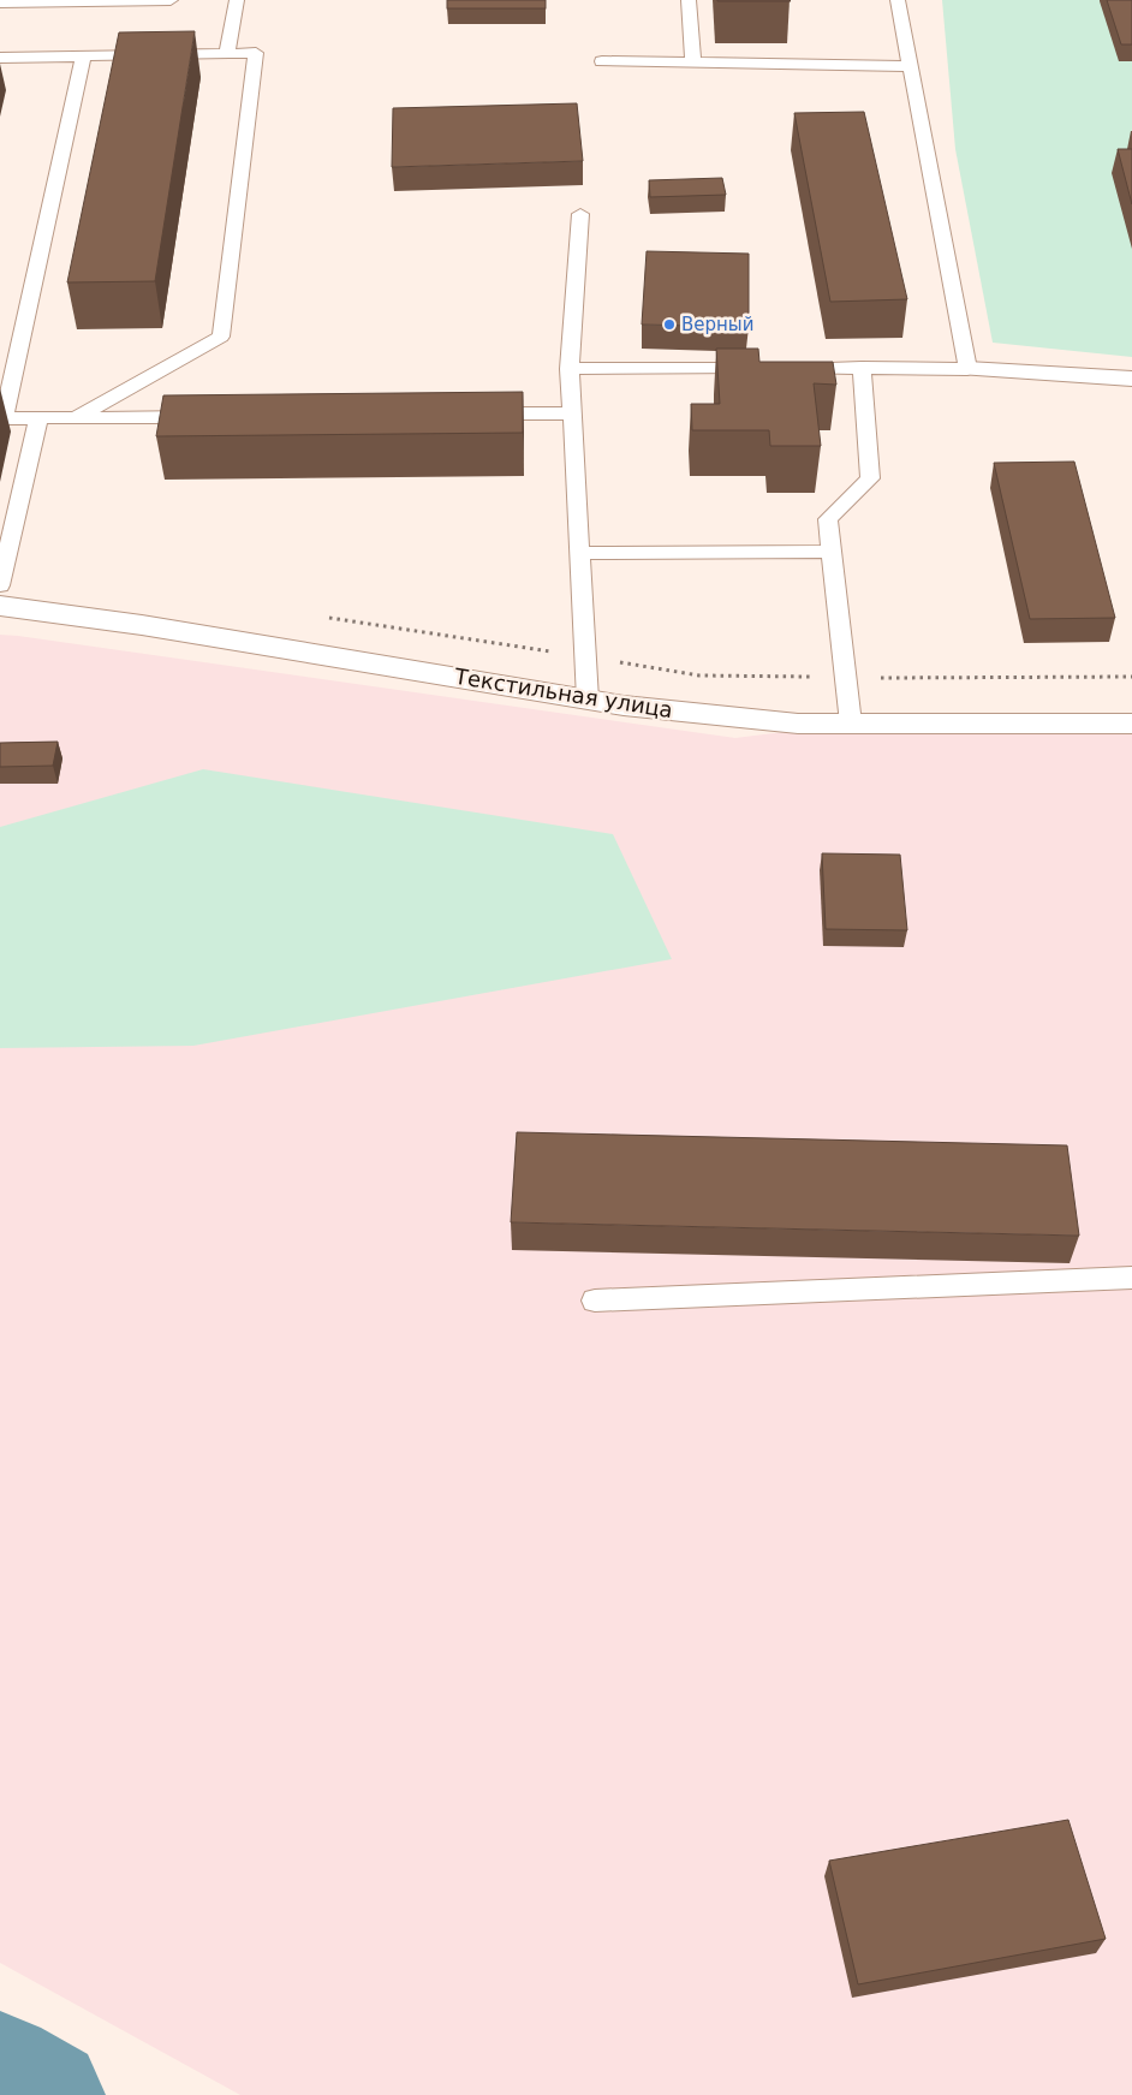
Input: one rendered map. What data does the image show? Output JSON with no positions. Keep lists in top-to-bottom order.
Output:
{
  "streets": {
    "main road": ["Текстильная улица"]
  },
  "places": ["Верный"]
}
